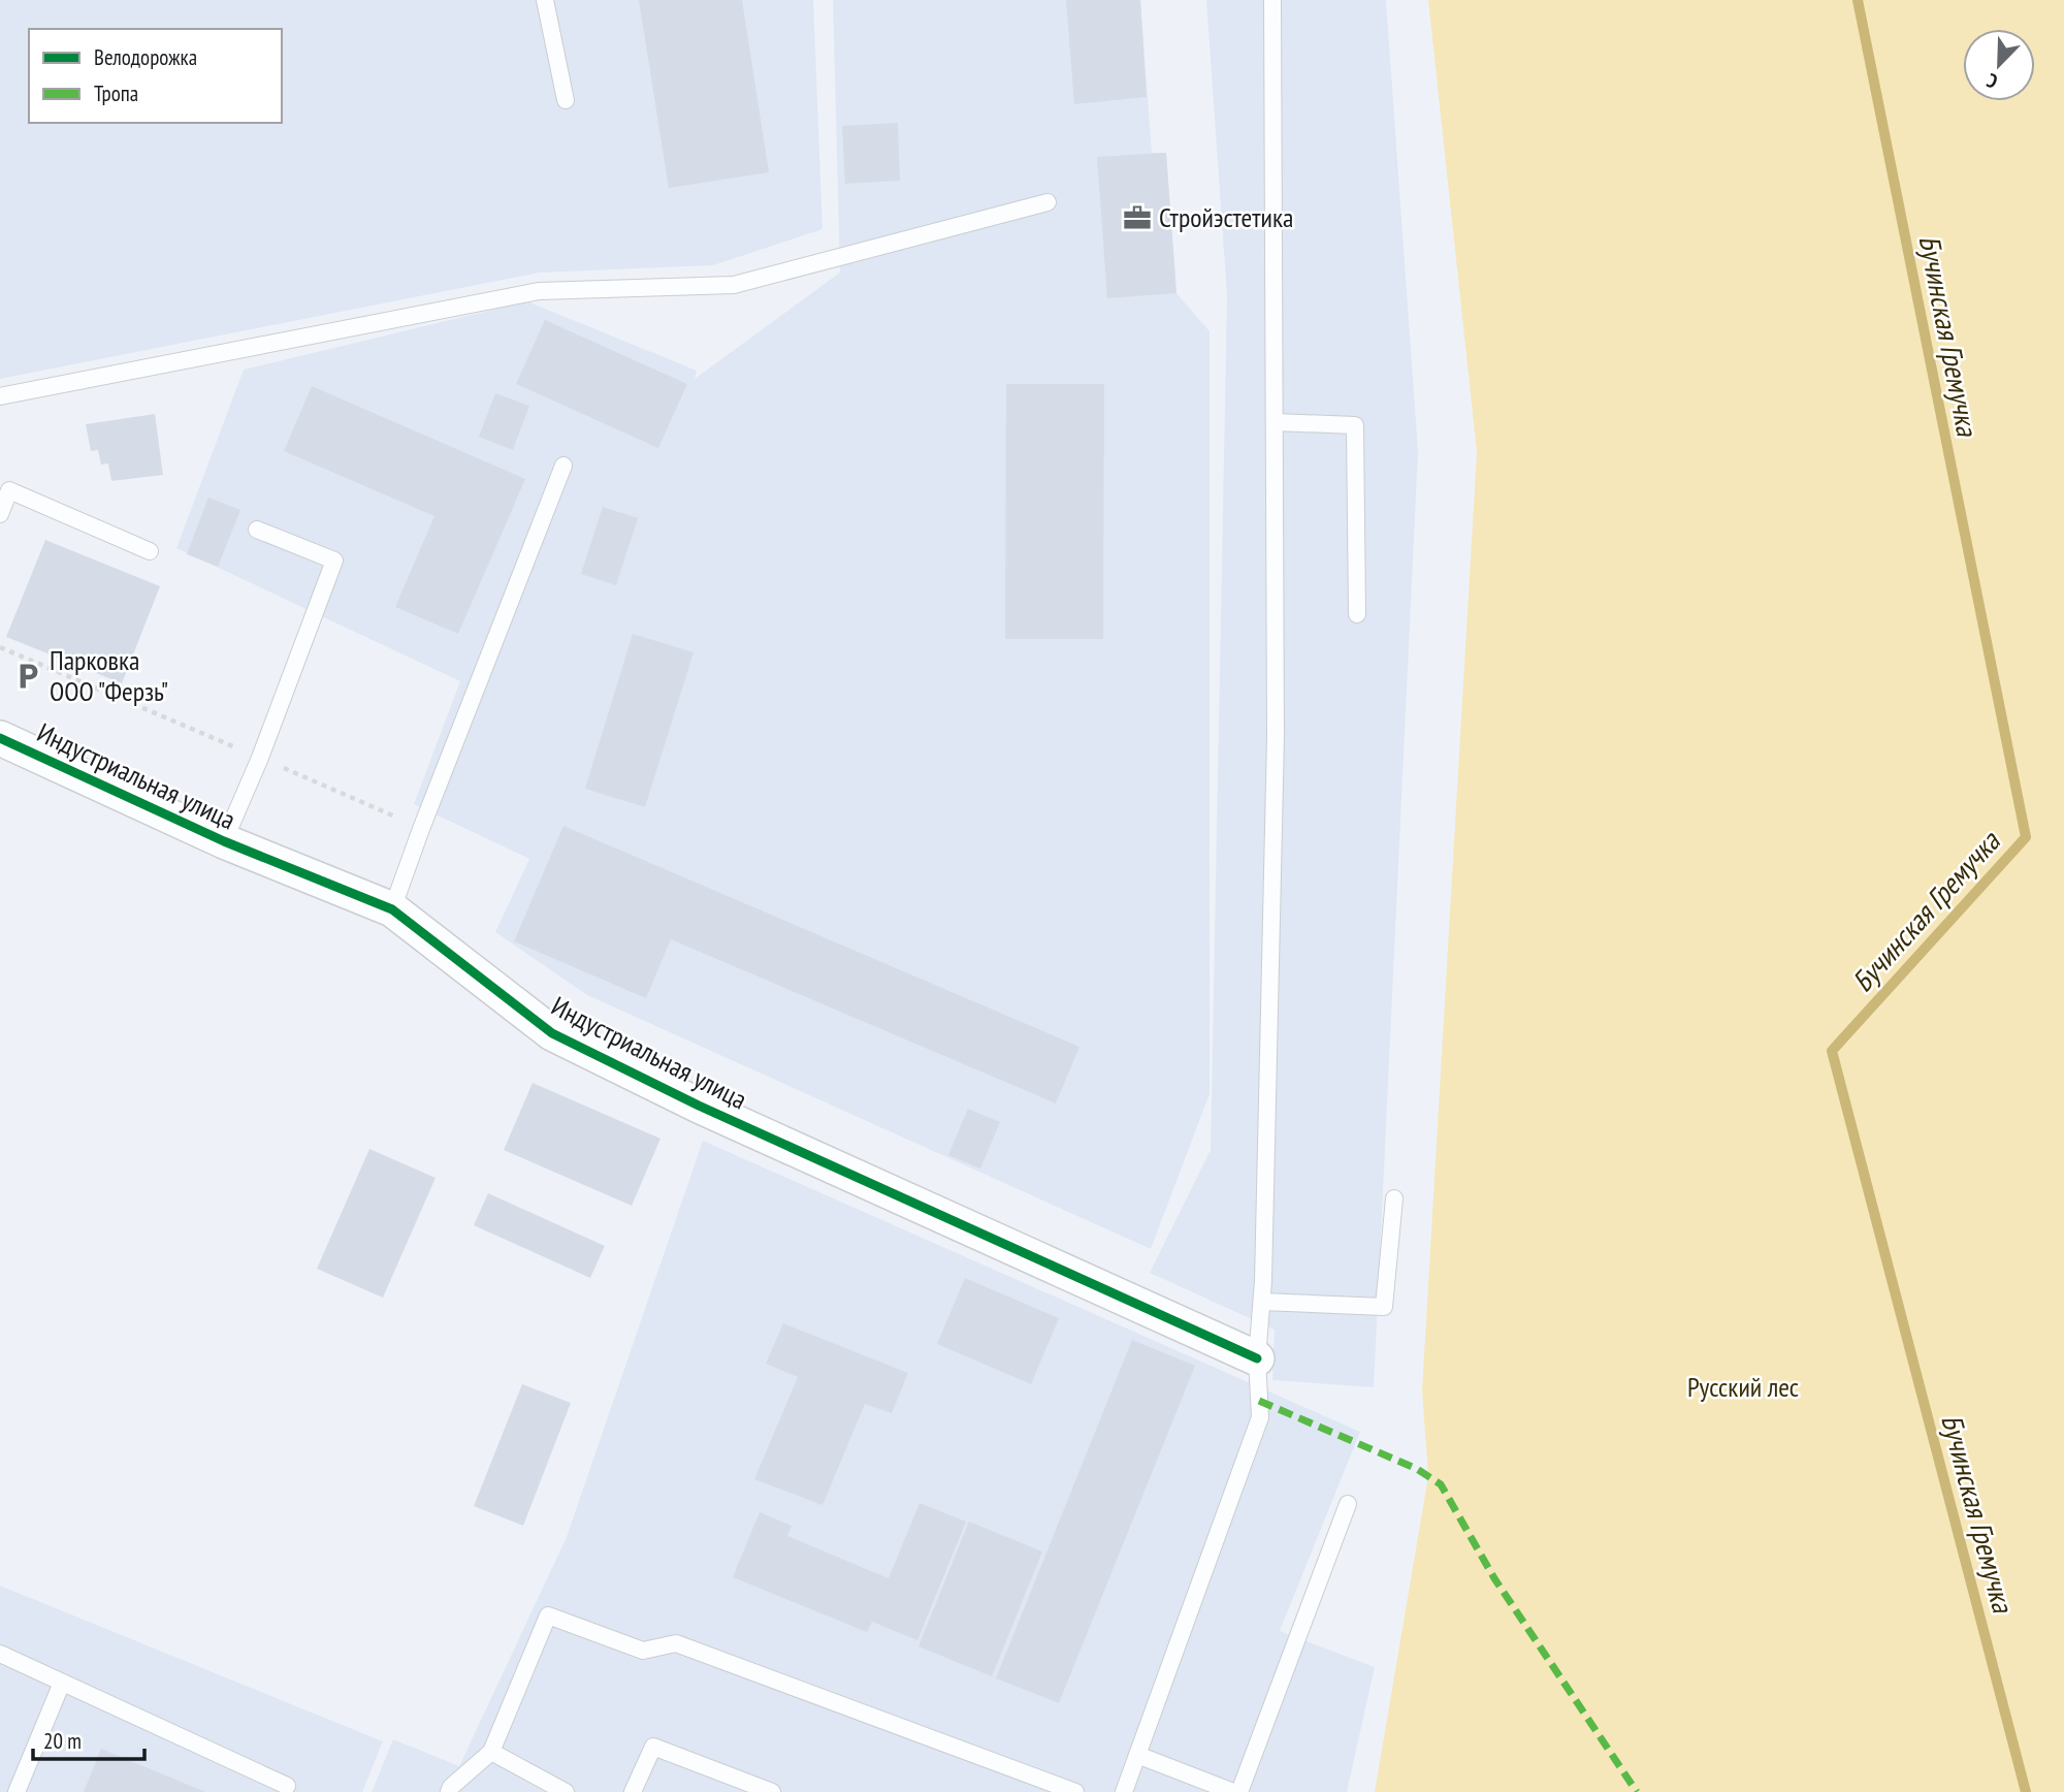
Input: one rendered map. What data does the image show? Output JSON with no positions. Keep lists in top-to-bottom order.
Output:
{
  "streets": {
    "street": ["Индустриальная улица"]
  },
  "water": ["Бучинская Гремучка"],
  "parks": ["Русский лес"],
  "places": {
    "office": ["Стройэстетика"],
    "parking": ["Парковка ООО \"Ферзь\""]
  },
  "legend": ["Велодорожка", "Тропа"],
  "scale_bar": "20 m",
  "north": "bottom left"
}
